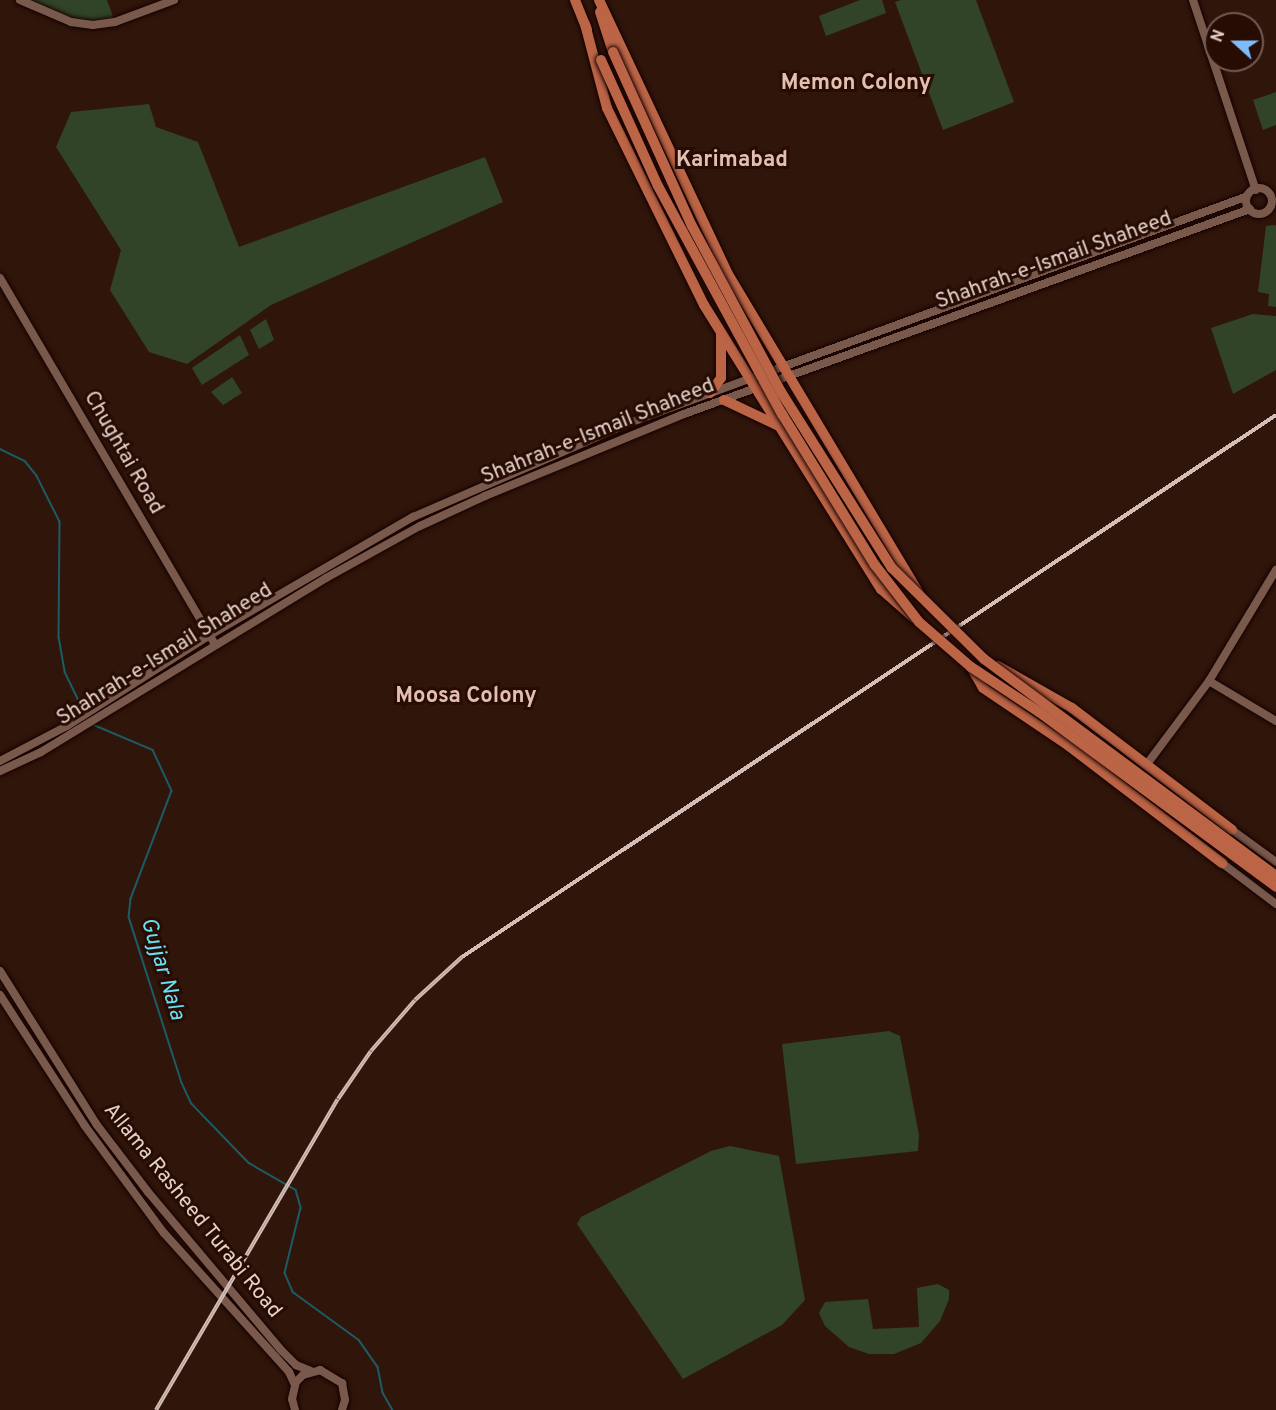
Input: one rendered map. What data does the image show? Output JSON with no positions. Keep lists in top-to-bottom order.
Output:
{
  "streets": {
    "main road": ["Shahrah-e-Ismail Shaheed", "Allama Rasheed Turabi Road"],
    "street": ["Chughtai Road"]
  },
  "crossings": [
    ["Shahrah-e-Ismail Shaheed", "Chughtai Road"]
  ],
  "districts": ["Memon Colony", "Karimabad", "Moosa Colony"],
  "water": ["Gujjar Nala"],
  "north": "left"
}
